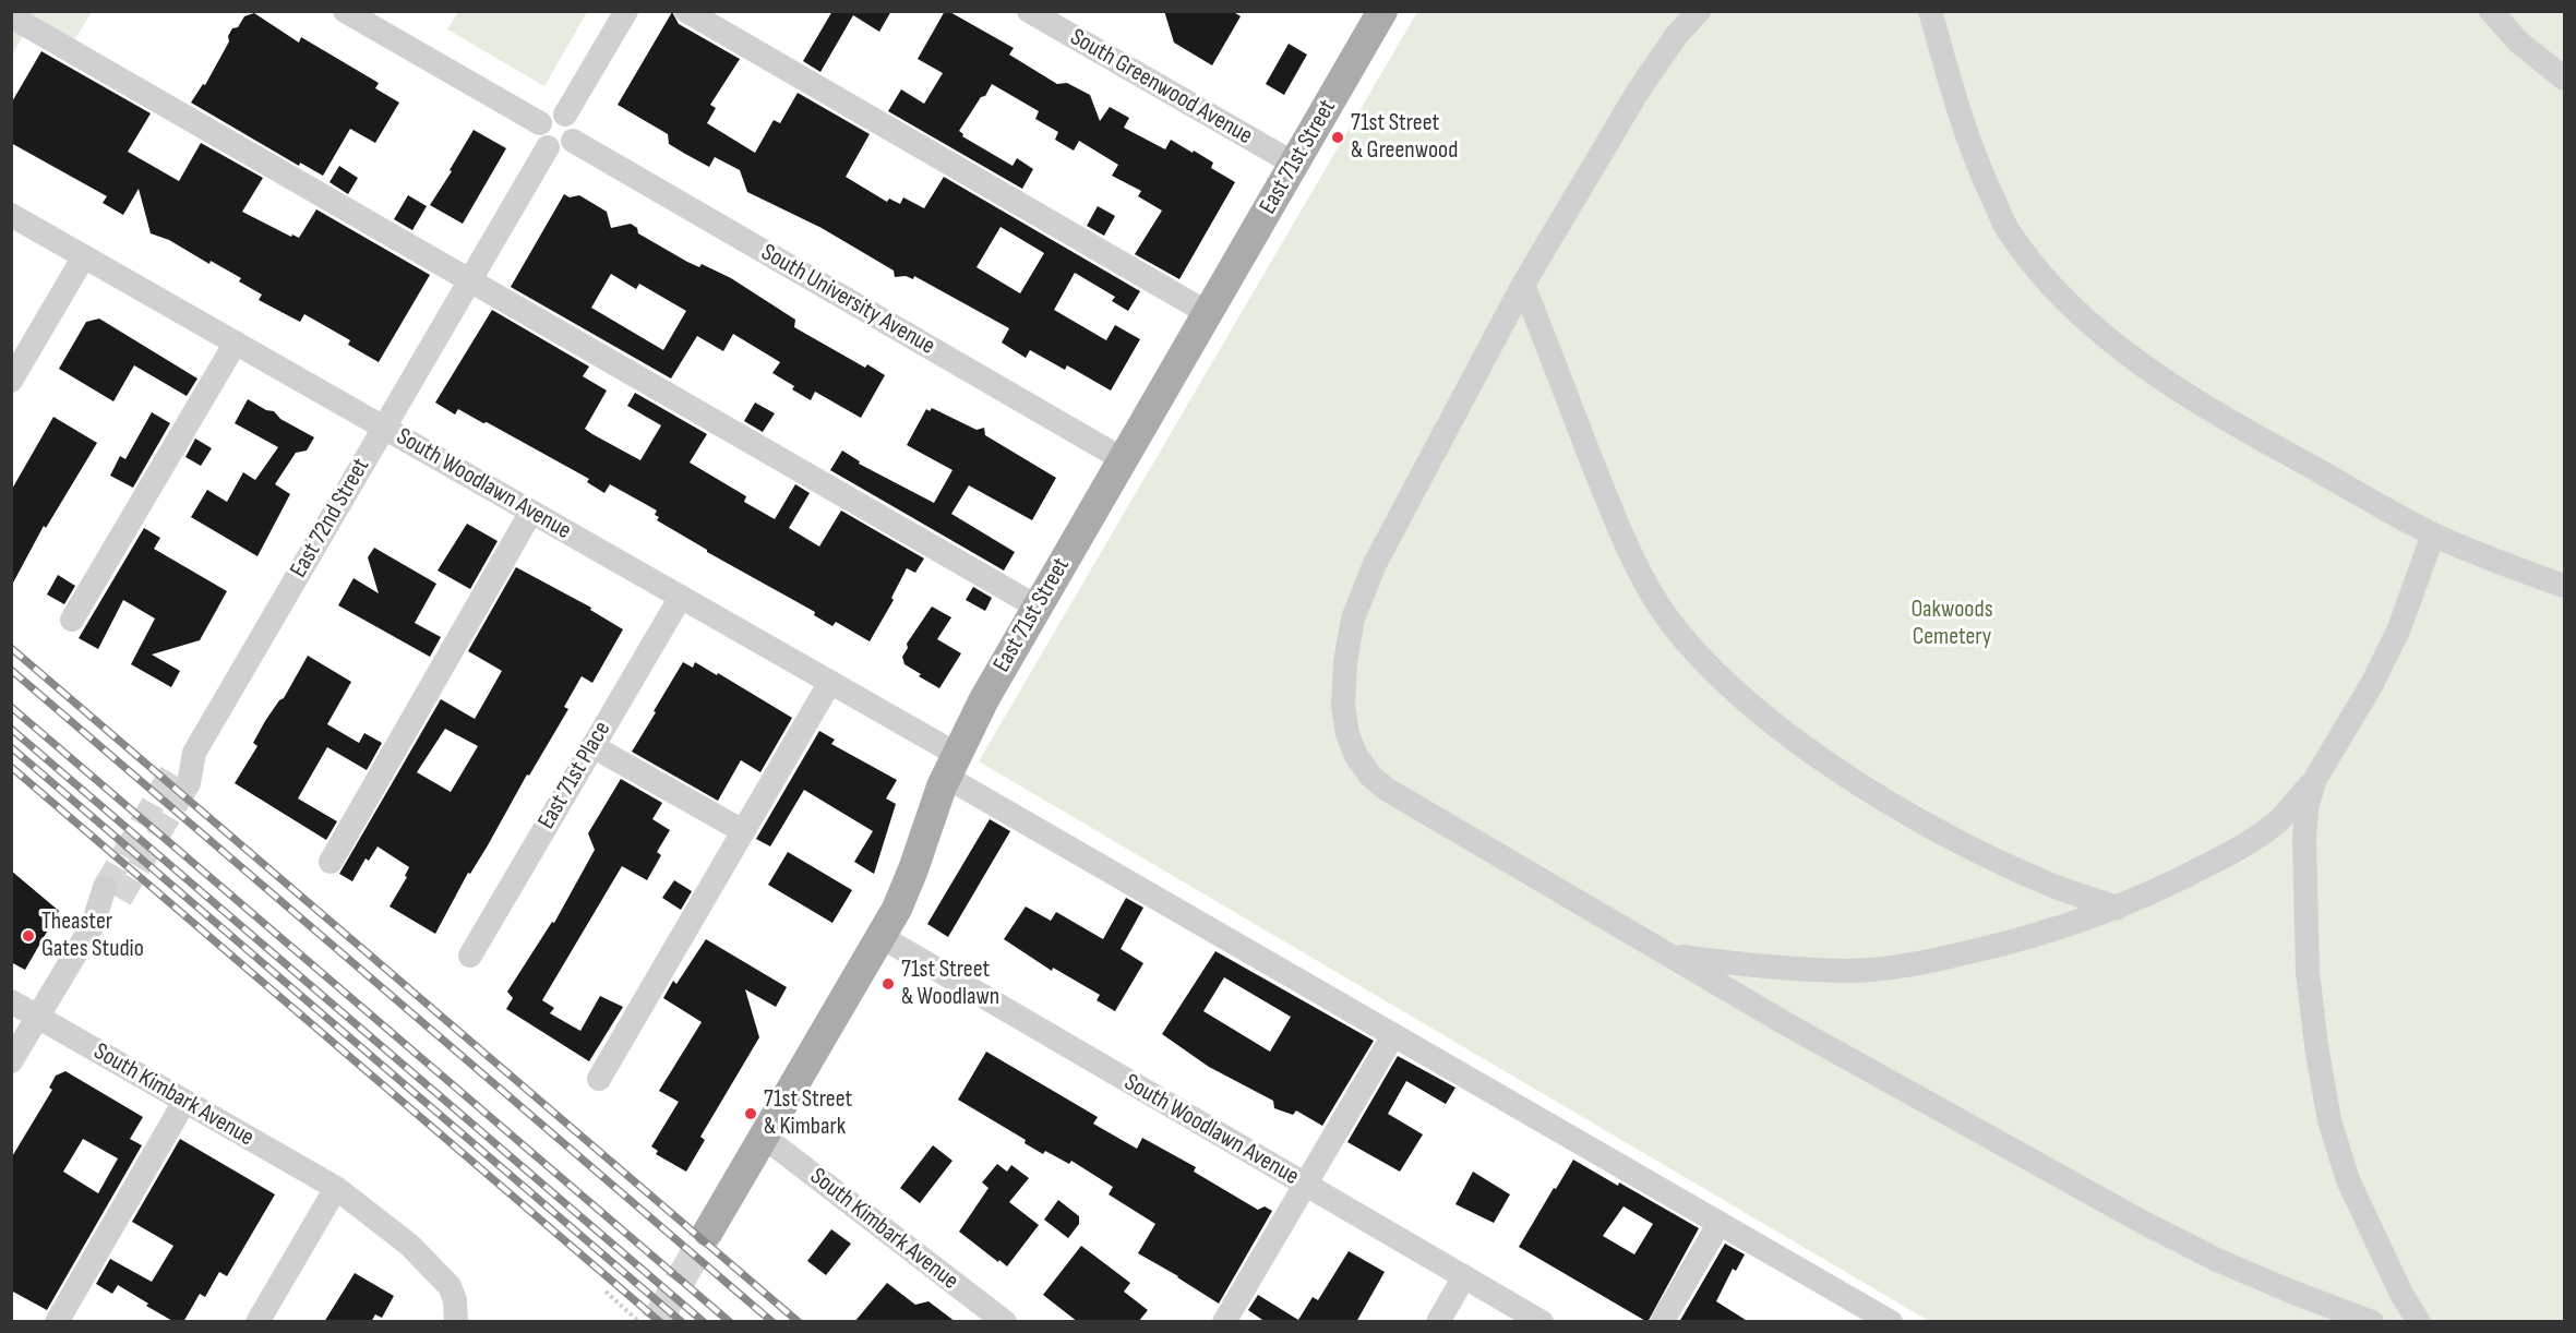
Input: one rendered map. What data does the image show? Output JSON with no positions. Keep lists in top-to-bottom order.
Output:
{
  "streets": {
    "main road": ["East 71st Street"],
    "street": [
      "South Greenwood Avenue",
      "South University Avenue",
      "South Woodlawn Avenue",
      "East 72nd Street",
      "East 71st Place",
      "South Kimbark Avenue"
    ]
  },
  "crossings": [
    ["South Greenwood Avenue", "East 71st Street"],
    ["East 71st Street", "South University Avenue"],
    ["East 71st Street", "South Woodlawn Avenue"],
    ["East 71st Street", "South Kimbark Avenue"],
    ["South University Avenue", "East 72nd Street"],
    ["South Woodlawn Avenue", "East 72nd Street"],
    ["South Woodlawn Avenue", "East 71st Place"]
  ],
  "parks": ["Oakwoods Cemetery"],
  "places": [
    "71st Street & Greenwood",
    "Theaster Gates Studio",
    "71st Street & Woodlawn",
    "71st Street & Kimbark"
  ]
}
